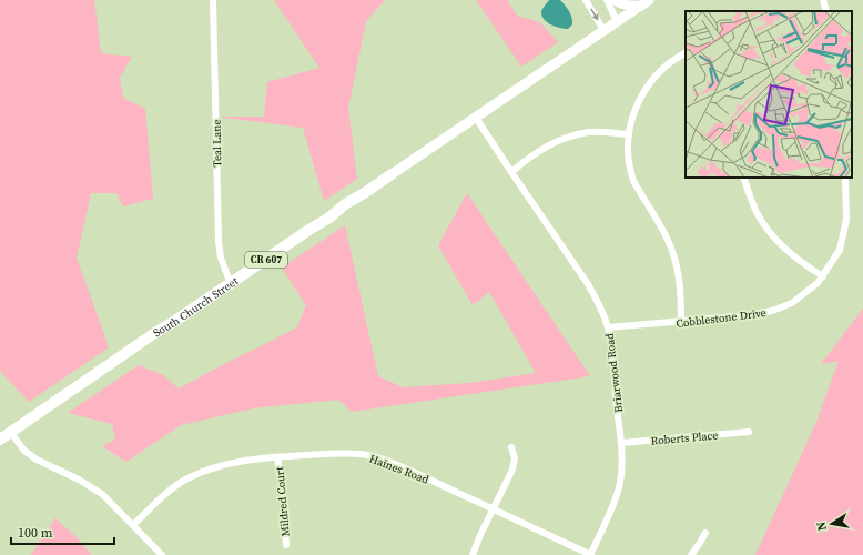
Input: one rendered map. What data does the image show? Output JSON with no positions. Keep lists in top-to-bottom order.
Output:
{
  "streets": {
    "main road": ["CR 607", "South Church Street"],
    "street": [
      "Teal Lane",
      "Cobblestone Drive",
      "Briarwood Road",
      "Roberts Place",
      "Haines Road",
      "Mildred Court"
    ]
  },
  "crossings": [
    ["Teal Lane", "South Church Street"],
    ["Cobblestone Drive", "Briarwood Road"],
    ["Briarwood Road", "Roberts Place"],
    ["Briarwood Road", "Haines Road"],
    ["Haines Road", "Mildred Court"]
  ],
  "scale_bar": "100 m",
  "north": "left"
}
